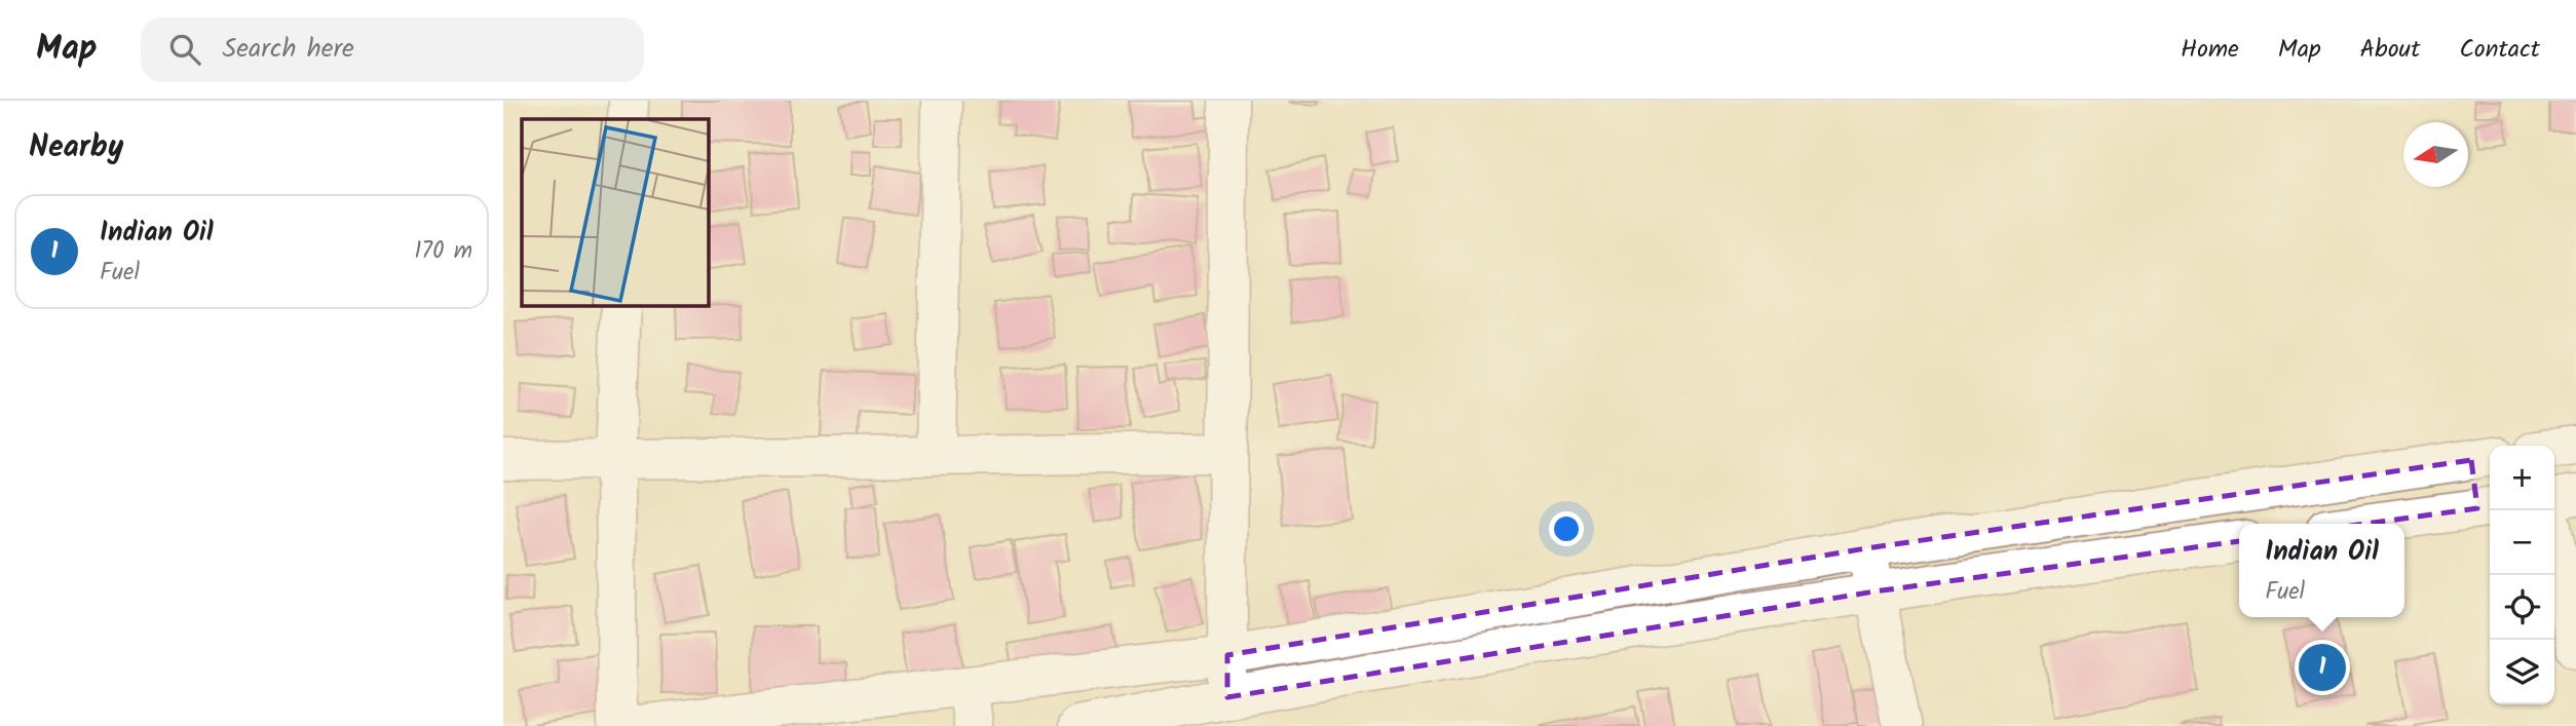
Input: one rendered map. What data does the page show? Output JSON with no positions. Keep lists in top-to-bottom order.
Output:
{
  "north": "left",
  "page": {
    "header": "Map",
    "search": "Search here",
    "nav": [
      "Home",
      "Map",
      "About",
      "Contact"
    ],
    "heading": "Nearby",
    "list": [
      {
        "mark": "1",
        "name": "Indian Oil",
        "note": "Fuel",
        "value": "170 m"
      }
    ],
    "map_buttons": ["+", "−"],
    "popup": ["Indian Oil", "Fuel"],
    "pins": "1"
  }
}
